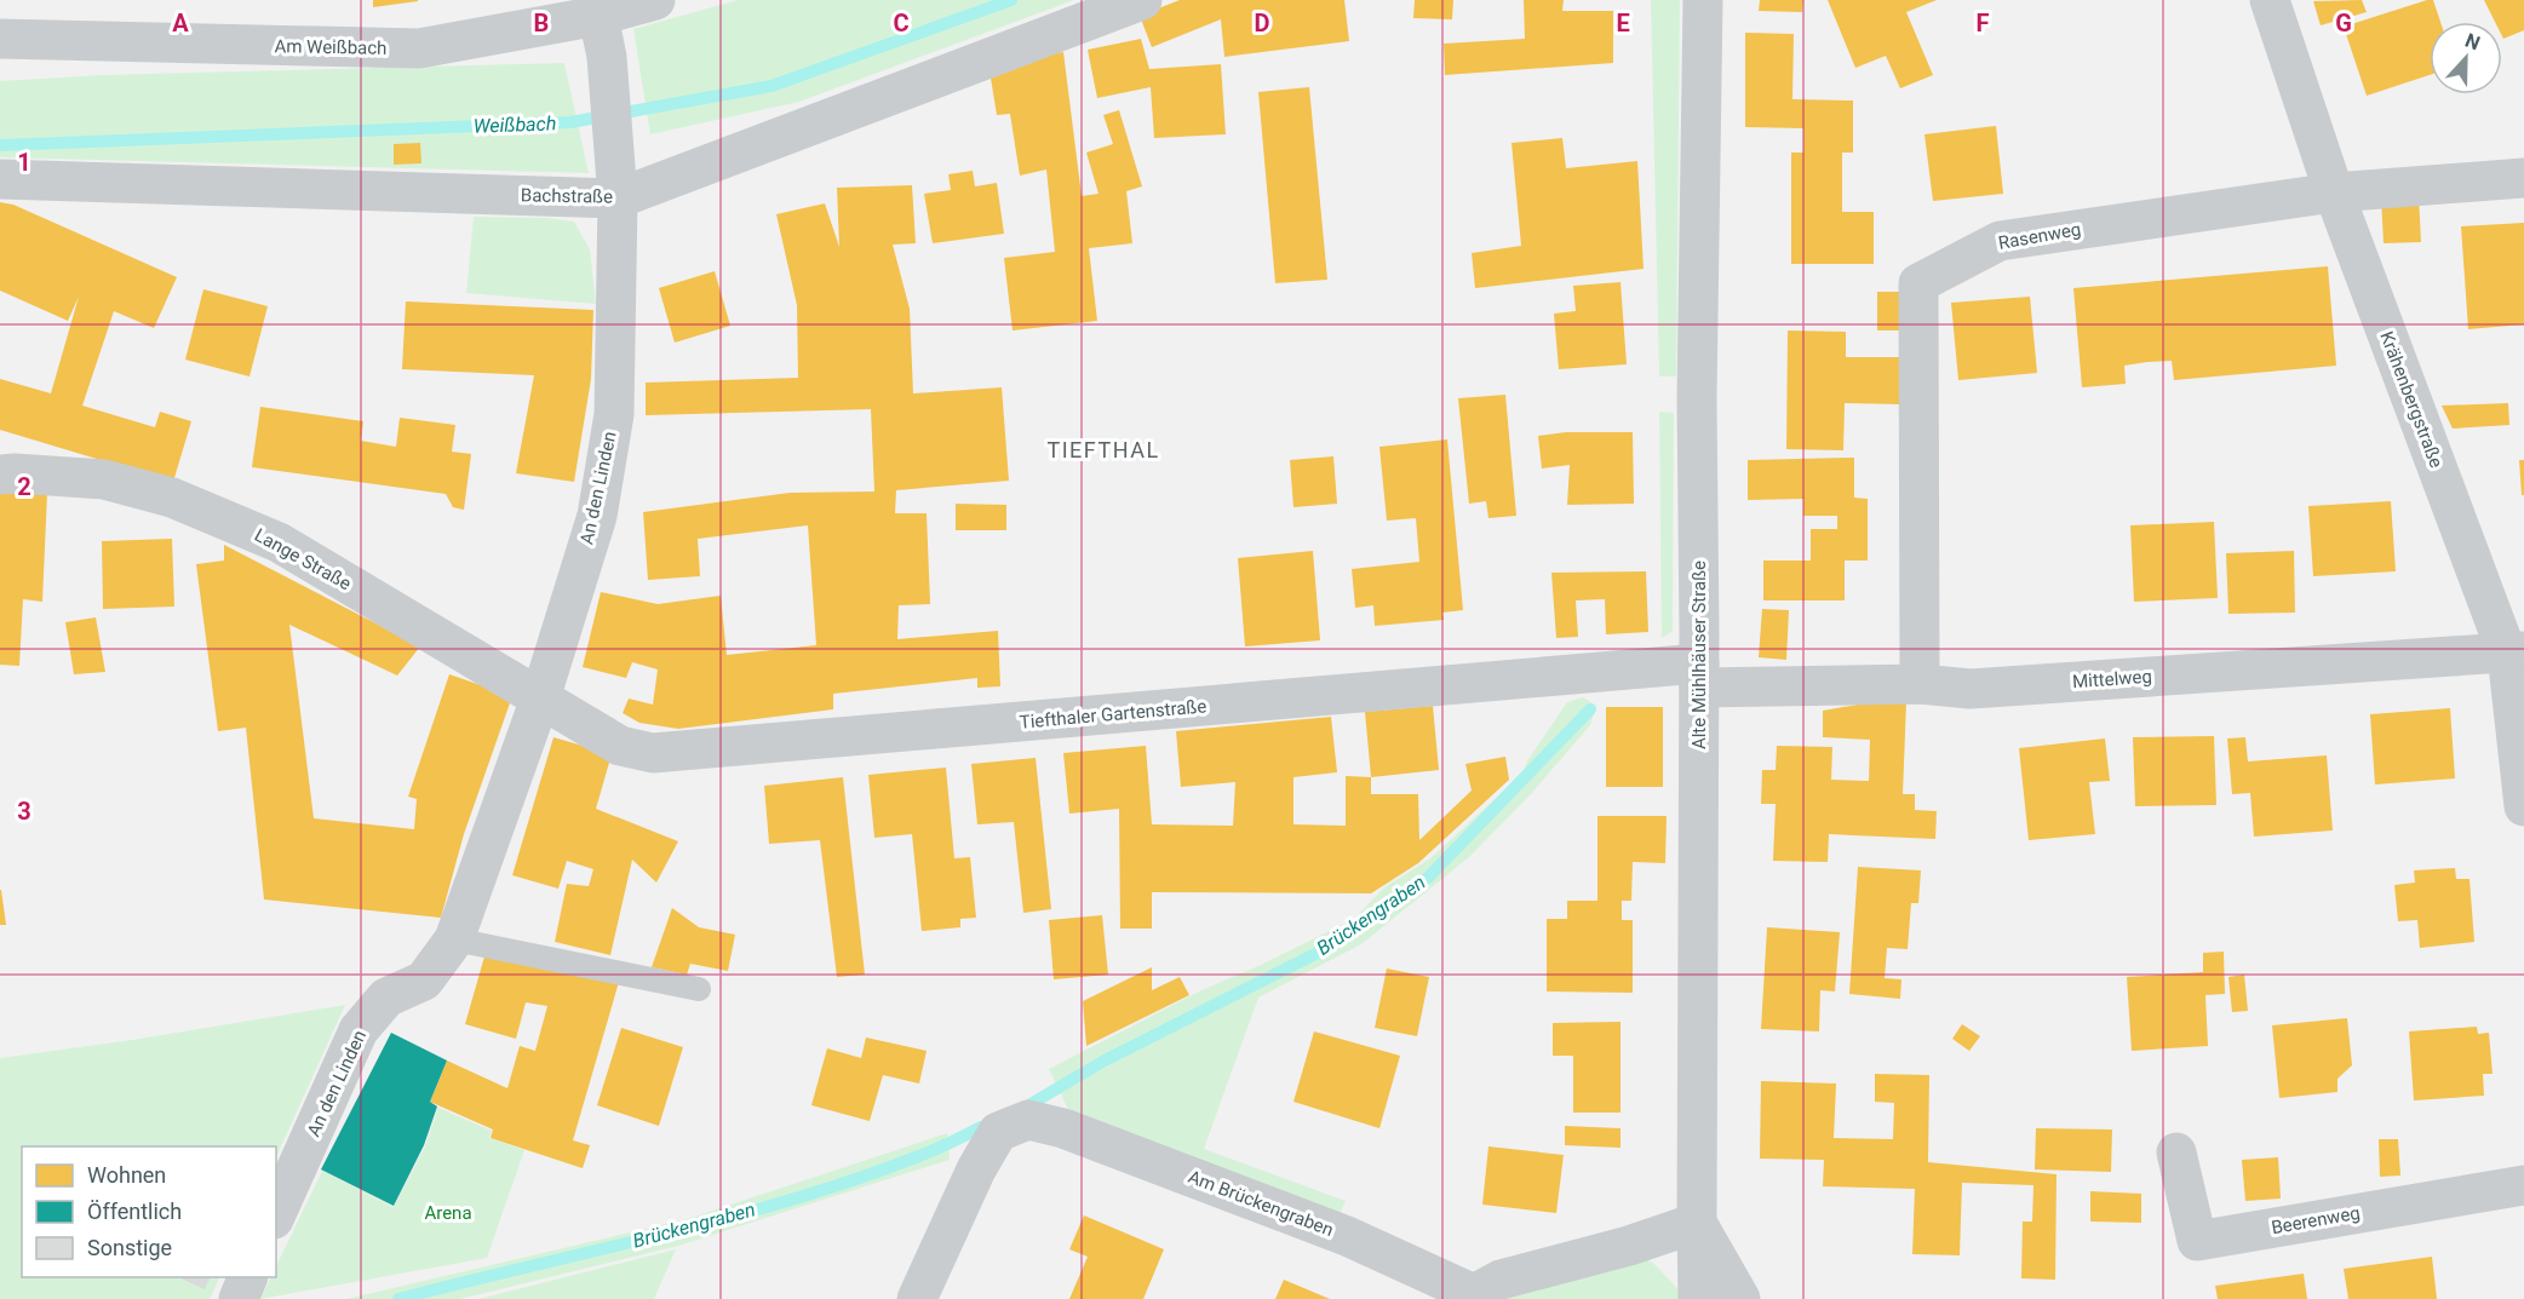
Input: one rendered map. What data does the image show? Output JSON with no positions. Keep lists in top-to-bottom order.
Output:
{
  "streets": {
    "street": [
      "Am Weißbach",
      "Bachstraße",
      "Rasenweg",
      "Krähenbergstraße",
      "An den Linden",
      "Lange Straße",
      "Alte Mühlhäuser Straße",
      "Mittelweg",
      "Tiefthaler Gartenstraße",
      "Am Brückengraben",
      "Beerenweg"
    ]
  },
  "crossings": [
    ["Am Weißbach", "An den Linden"],
    ["Bachstraße", "An den Linden"],
    ["Rasenweg", "Krähenbergstraße"],
    ["Rasenweg", "Mittelweg"],
    ["Krähenbergstraße", "Mittelweg"],
    ["An den Linden", "Lange Straße"],
    ["An den Linden", "Tiefthaler Gartenstraße"],
    ["Lange Straße", "Tiefthaler Gartenstraße"],
    ["Alte Mühlhäuser Straße", "Mittelweg"],
    ["Alte Mühlhäuser Straße", "Tiefthaler Gartenstraße"],
    ["Alte Mühlhäuser Straße", "Am Brückengraben"],
    ["Mittelweg", "Tiefthaler Gartenstraße"]
  ],
  "districts": ["TIEFTHAL"],
  "water": ["Weißbach", "Brückengraben"],
  "parks": ["Arena"],
  "legend": ["Wohnen", "Öffentlich", "Sonstige"],
  "north": "top",
  "grid": {
    "columns": [
      "A",
      "B",
      "C",
      "D",
      "E",
      "F",
      "G"
    ],
    "rows": ["1", "2", "3"]
  }
}
